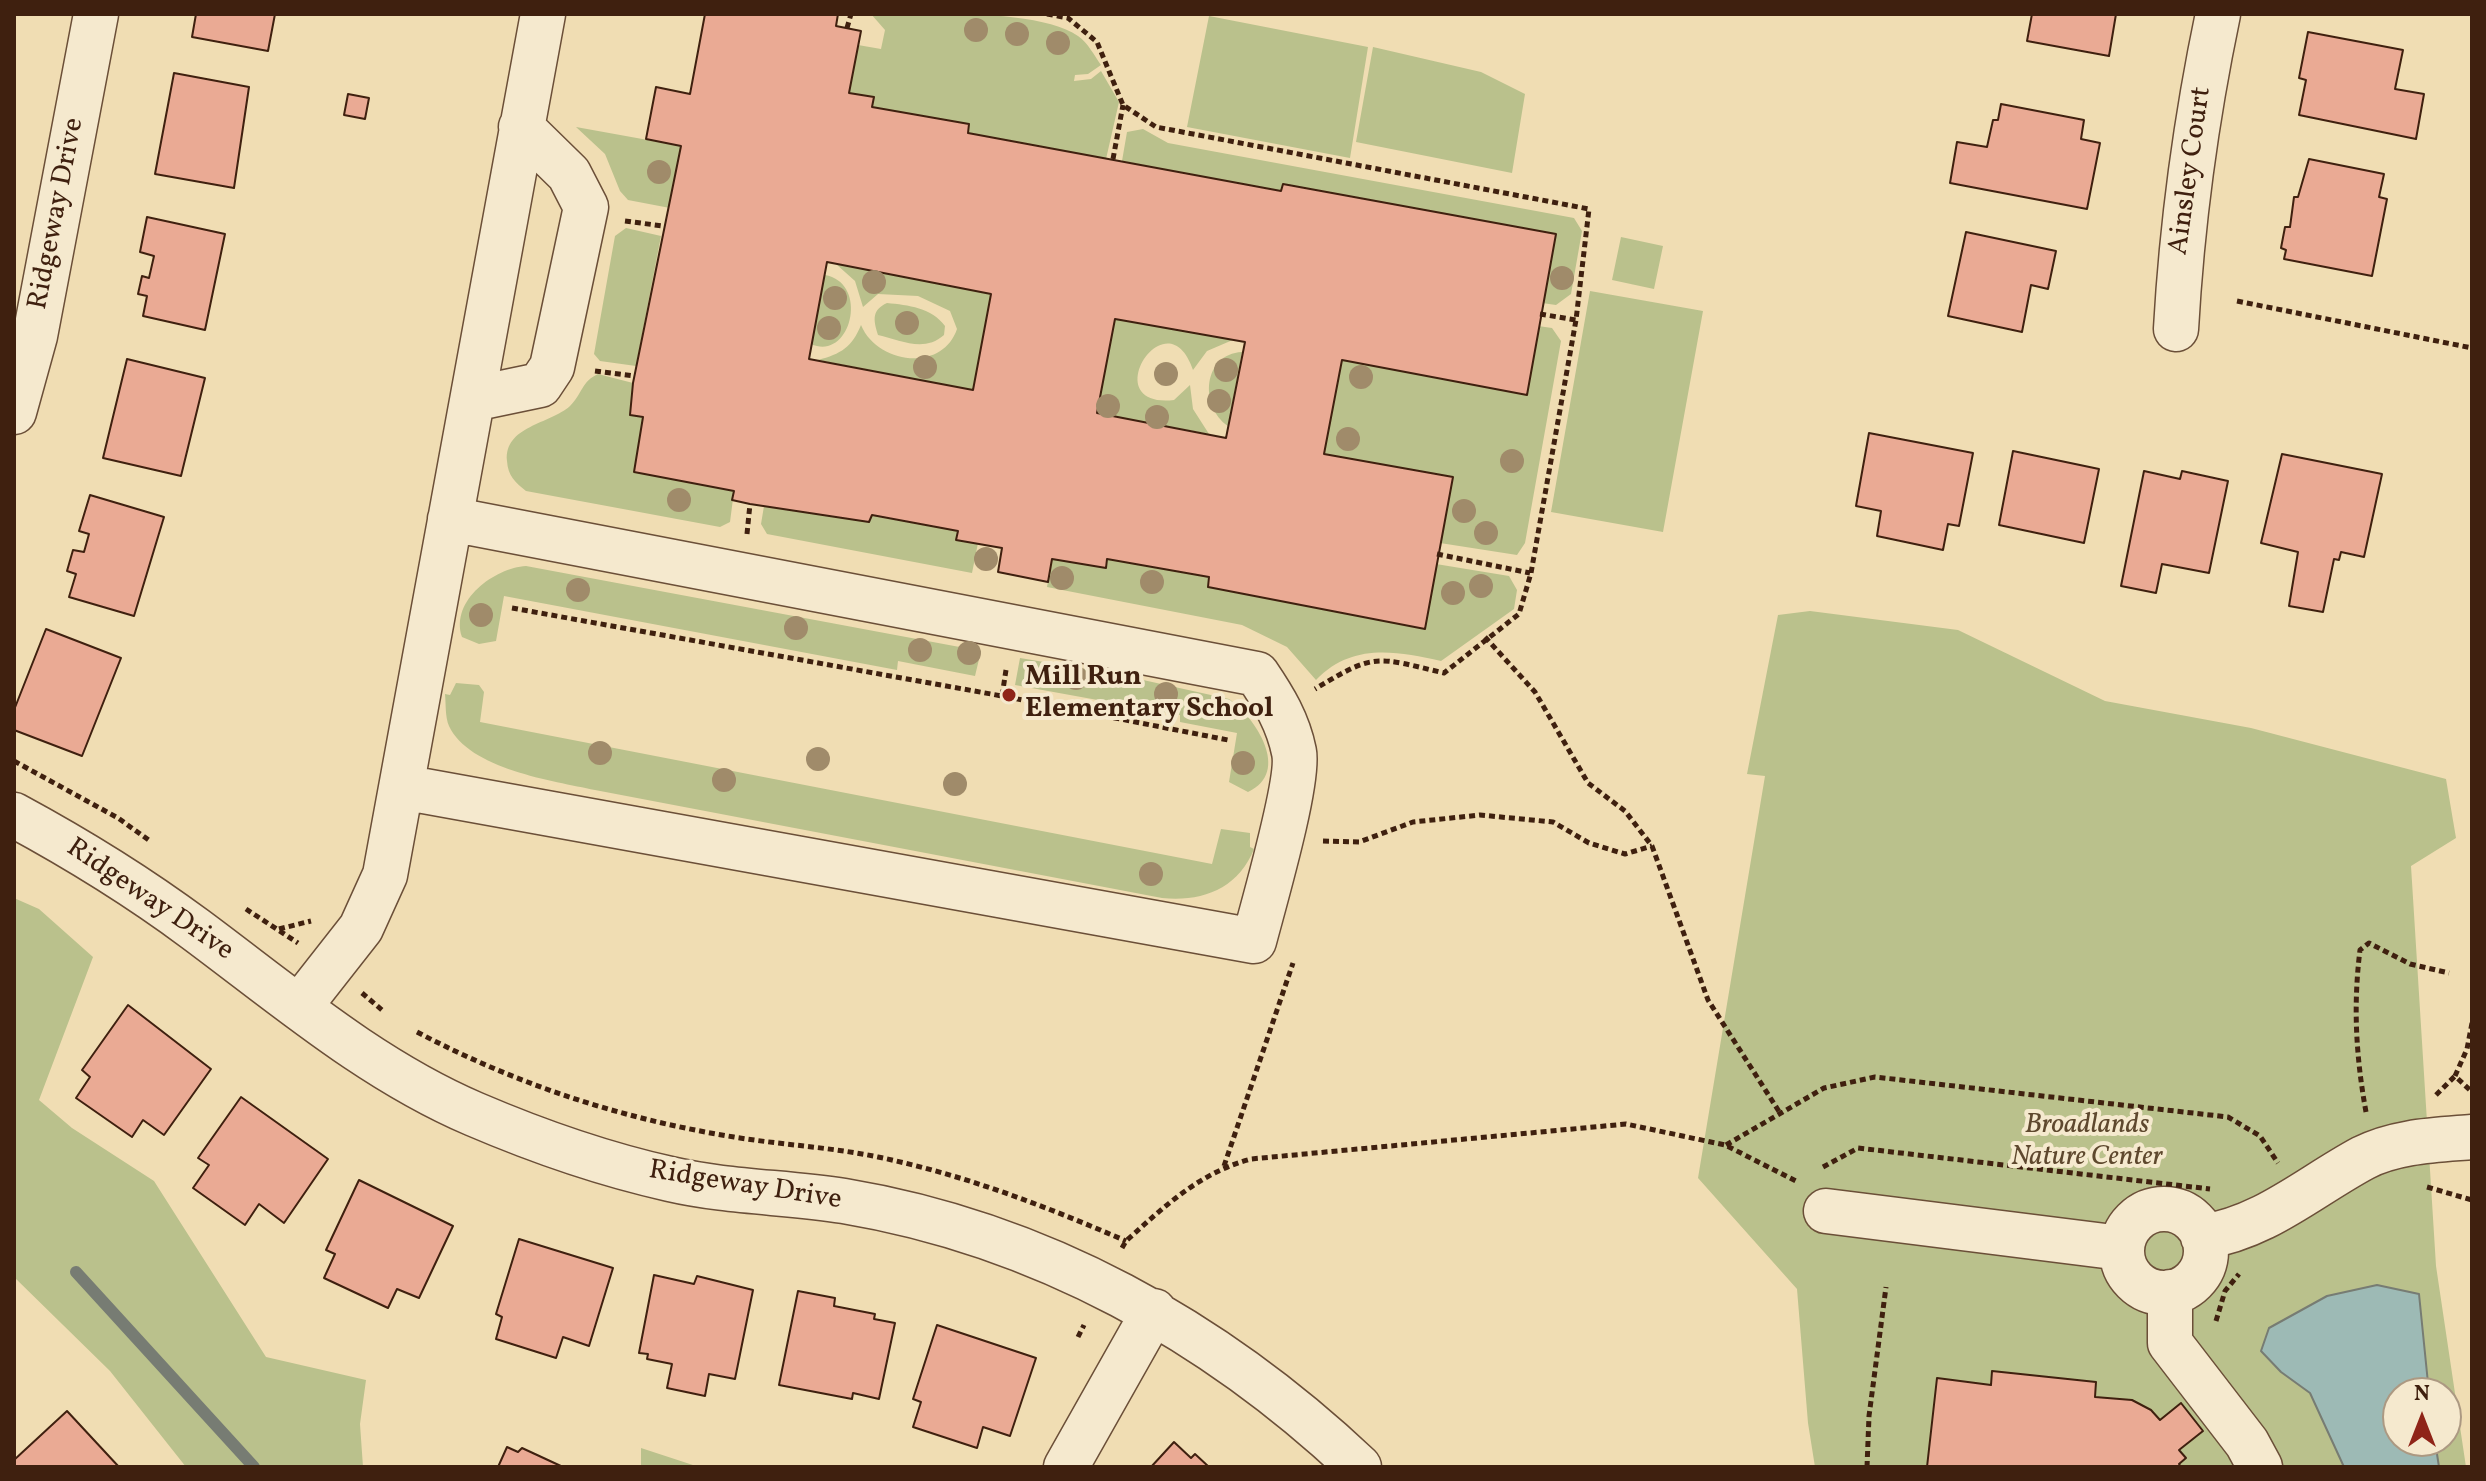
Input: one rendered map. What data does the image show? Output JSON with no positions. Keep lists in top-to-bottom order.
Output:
{
  "streets": {
    "street": ["Ainsley Court", "Ridgeway Drive"]
  },
  "parks": ["Broadlands Nature Center"],
  "places": ["Mill Run Elementary School"],
  "north": "top"
}
